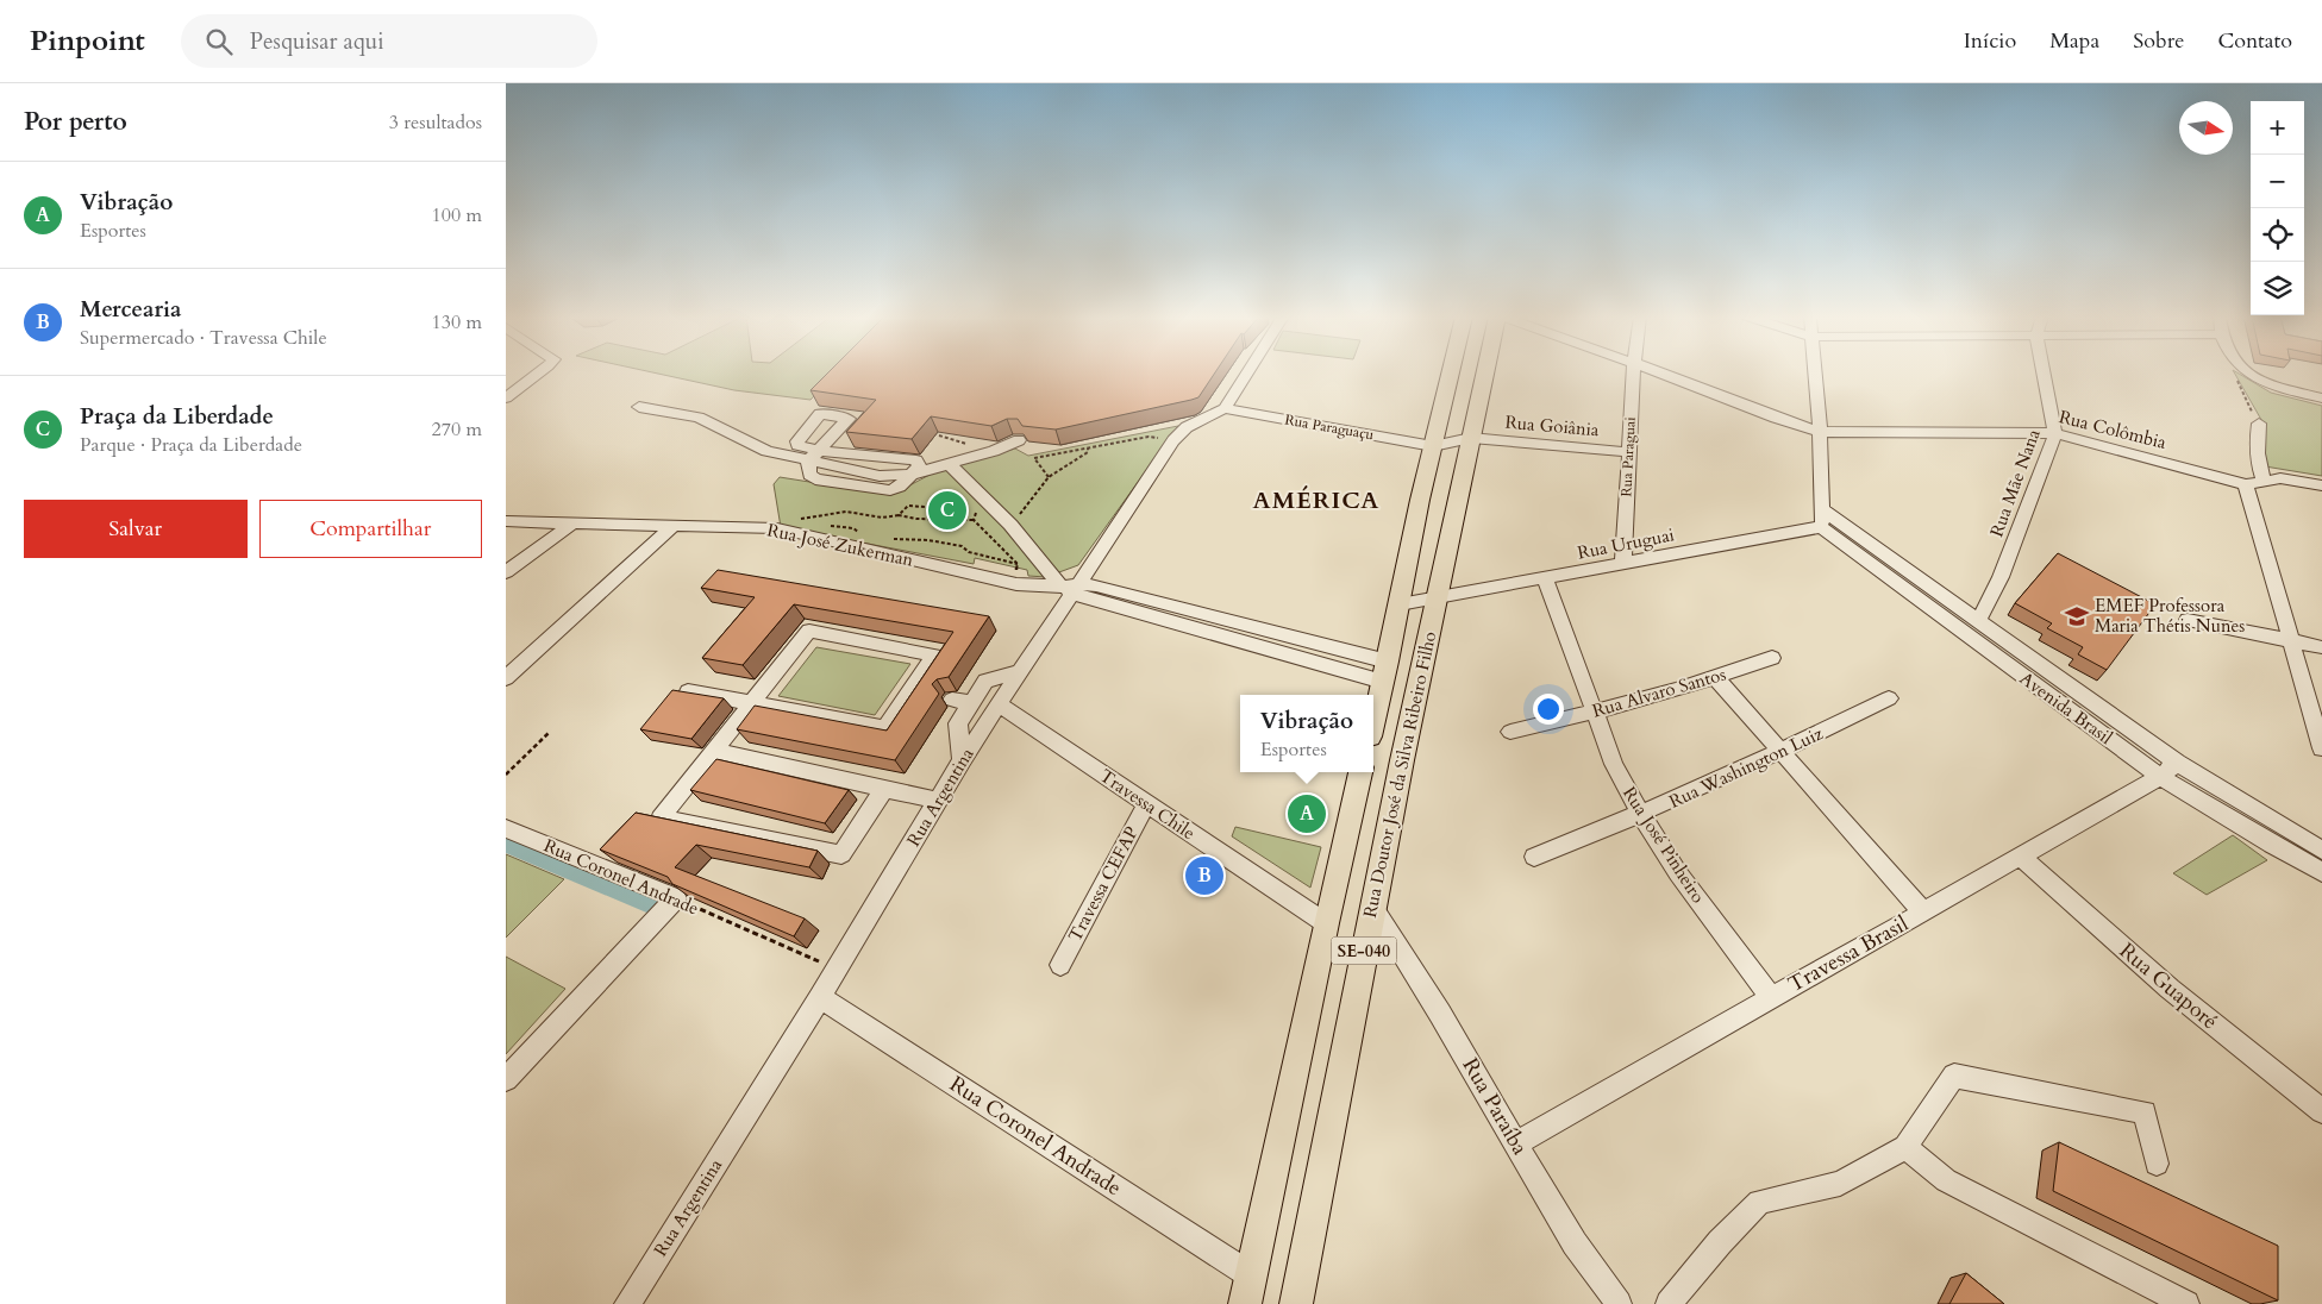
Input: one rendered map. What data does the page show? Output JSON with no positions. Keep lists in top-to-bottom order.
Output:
{
  "streets": {
    "main road": ["Rua Doutor José da Silva Ribeiro Filho", "SE-040"],
    "street": [
      "Rua Goiânia",
      "Rua Paraguaçu",
      "Rua Colômbia",
      "Rua Paraguai",
      "Rua Mãe Nana",
      "Rua Uruguai",
      "Rua José Zukerman",
      "Rua Alvaro Santos",
      "Avenida Brasil",
      "Rua Washington Luiz",
      "Rua Argentina",
      "Travessa Chile",
      "Rua José Pinheiro",
      "Rua Coronel Andrade",
      "Travessa CEFAP",
      "Travessa Brasil",
      "Rua Guaporé",
      "Rua Paraíba"
    ]
  },
  "crossings": [
    ["Rua Goiânia", "Rua Paraguaçu"],
    ["Rua Goiânia", "Rua Paraguai"],
    ["Rua Goiânia", "Rua Doutor José da Silva Ribeiro Filho"],
    ["Rua Paraguaçu", "Rua Doutor José da Silva Ribeiro Filho"],
    ["Rua Paraguaçu", "Rua Argentina"],
    ["Rua Colômbia", "Rua Mãe Nana"],
    ["Rua Paraguai", "Rua Uruguai"],
    ["Rua Mãe Nana", "Avenida Brasil"],
    ["Rua Uruguai", "Avenida Brasil"],
    ["Rua Uruguai", "Rua Doutor José da Silva Ribeiro Filho"],
    ["Rua Uruguai", "Rua José Pinheiro"],
    ["Rua José Zukerman", "Rua Doutor José da Silva Ribeiro Filho"],
    ["Rua José Zukerman", "Rua Argentina"],
    ["Rua Alvaro Santos", "Rua José Pinheiro"],
    ["Avenida Brasil", "Travessa Brasil"],
    ["Rua Washington Luiz", "Rua José Pinheiro"],
    ["Rua Doutor José da Silva Ribeiro Filho", "Rua Paraíba"],
    ["Rua Argentina", "Travessa Chile"],
    ["Rua Argentina", "Rua Coronel Andrade"],
    ["Travessa Chile", "Travessa CEFAP"],
    ["Travessa Chile", "SE-040"],
    ["Rua José Pinheiro", "Travessa Brasil"],
    ["Rua Coronel Andrade", "SE-040"],
    ["Travessa Brasil", "Rua Guaporé"],
    ["Travessa Brasil", "Rua Paraíba"]
  ],
  "districts": ["AMÉRICA"],
  "places": {
    "school or university": ["EMEF Professora Maria Thétis Nunes"]
  },
  "north": "right",
  "page": {
    "header": "Pinpoint",
    "search": "Pesquisar aqui",
    "nav": [
      "Início",
      "Mapa",
      "Sobre",
      "Contato"
    ],
    "heading": ["Por perto", "3 resultados"],
    "map_buttons": ["+", "−"],
    "list": [
      {
        "mark": "A",
        "name": "Vibração",
        "note": "Esportes",
        "value": "100 m"
      },
      {
        "mark": "B",
        "name": "Mercearia",
        "note": "Supermercado · Travessa Chile",
        "value": "130 m"
      },
      {
        "mark": "C",
        "name": "Praça da Liberdade",
        "note": "Parque · Praça da Liberdade",
        "value": "270 m"
      }
    ],
    "buttons": ["Salvar", "Compartilhar"],
    "pins": ["C", "A", "B"],
    "popup": ["Vibração", "Esportes"]
  }
}
